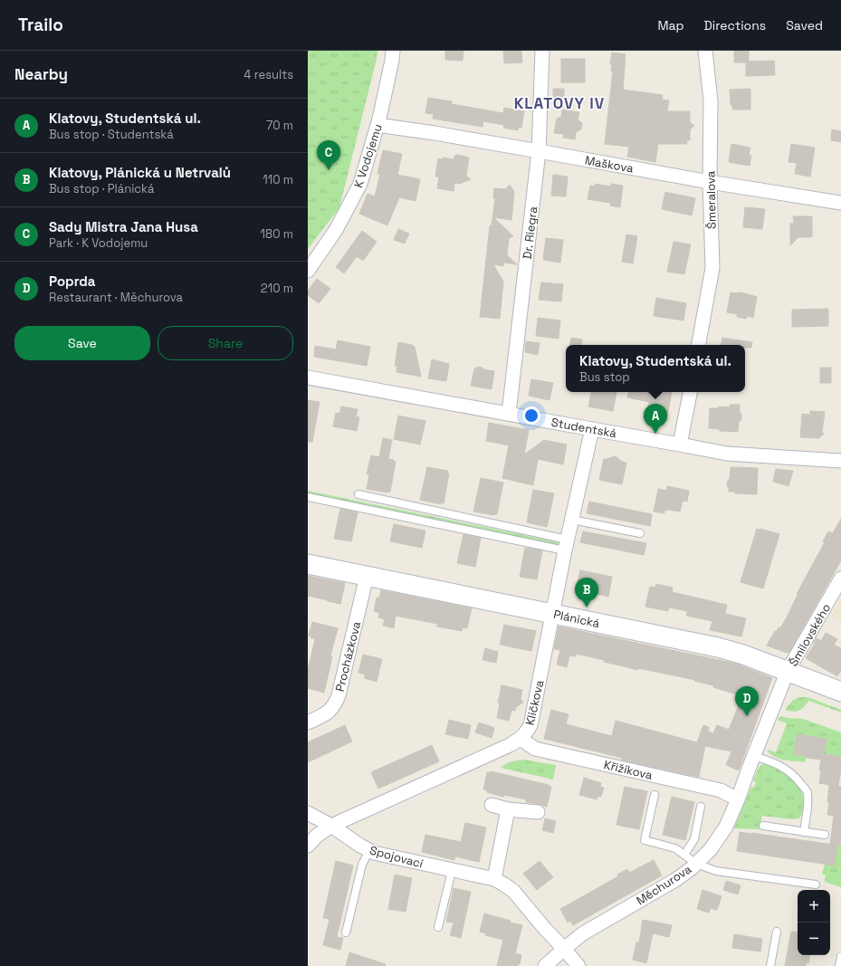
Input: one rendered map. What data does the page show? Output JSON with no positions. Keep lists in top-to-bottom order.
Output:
{
  "streets": {
    "main road": ["Plánická"],
    "street": [
      "K Vodojemu",
      "Maškova",
      "Šmeralova",
      "Dr. Riegra",
      "Studentská",
      "Šmilovského",
      "Procházkova",
      "Kličkova",
      "Křižíkova",
      "Spojovací",
      "Měchurova"
    ]
  },
  "crossings": [
    ["K Vodojemu", "Maškova"],
    ["Maškova", "Šmeralova"],
    ["Maškova", "Dr. Riegra"],
    ["Dr. Riegra", "Studentská"],
    ["Studentská", "Kličkova"],
    ["Plánická", "Šmilovského"],
    ["Plánická", "Procházkova"],
    ["Plánická", "Kličkova"],
    ["Plánická", "Měchurova"],
    ["Šmilovského", "Měchurova"],
    ["Kličkova", "Křižíkova"],
    ["Kličkova", "Spojovací"],
    ["Křižíkova", "Měchurova"],
    ["Spojovací", "Měchurova"]
  ],
  "districts": ["KLATOVY IV"],
  "page": {
    "header": "Trailo",
    "nav": ["Map", "Directions", "Saved"],
    "heading": ["Nearby", "4 results"],
    "list": [
      {
        "mark": "A",
        "name": "Klatovy, Studentská ul.",
        "note": "Bus stop · Studentská",
        "value": "70 m"
      },
      {
        "mark": "B",
        "name": "Klatovy, Plánická u Netrvalů",
        "note": "Bus stop · Plánická",
        "value": "110 m"
      },
      {
        "mark": "C",
        "name": "Sady Mistra Jana Husa",
        "note": "Park · K Vodojemu",
        "value": "180 m"
      },
      {
        "mark": "D",
        "name": "Poprda",
        "note": "Restaurant · Měchurova",
        "value": "210 m"
      }
    ],
    "pins": [
      "C",
      "A",
      "B",
      "D"
    ],
    "buttons": ["Save", "Share"],
    "popup": ["Klatovy, Studentská ul.", "Bus stop"],
    "map_buttons": ["+", "−"]
  }
}
